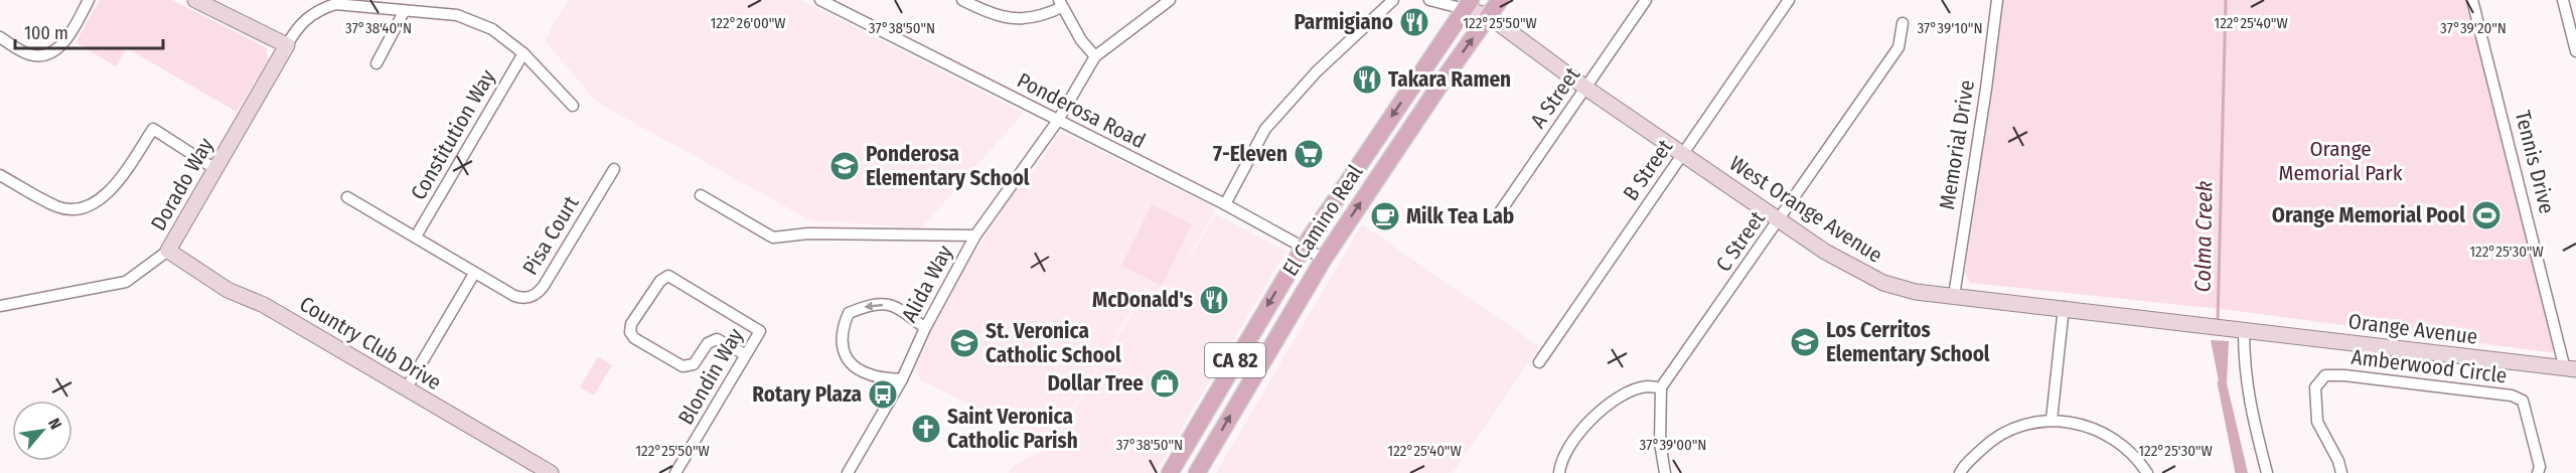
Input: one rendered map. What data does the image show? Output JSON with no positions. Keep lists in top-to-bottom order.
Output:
{
  "streets": {
    "main road": ["El Camino Real", "CA 82"],
    "street": [
      "A Street",
      "Ponderosa Road",
      "Constitution Way",
      "Memorial Drive",
      "Tennis Drive",
      "B Street",
      "Dorado Way",
      "West Orange Avenue",
      "Pisa Court",
      "C Street",
      "Alida Way",
      "Orange Avenue",
      "Country Club Drive",
      "Amberwood Circle",
      "Blondin Way"
    ]
  },
  "crossings": [
    ["A Street", "West Orange Avenue"],
    ["Ponderosa Road", "El Camino Real"],
    ["Ponderosa Road", "Alida Way"],
    ["Constitution Way", "Pisa Court"],
    ["Memorial Drive", "West Orange Avenue"],
    ["Tennis Drive", "Orange Avenue"],
    ["B Street", "West Orange Avenue"],
    ["Dorado Way", "Country Club Drive"],
    ["West Orange Avenue", "El Camino Real"],
    ["West Orange Avenue", "C Street"],
    ["West Orange Avenue", "Orange Avenue"]
  ],
  "water": ["Colma Creek"],
  "parks": ["Orange Memorial Park"],
  "places": {
    "restaurant": ["Parmigiano", "Takara Ramen", "McDonald's"],
    "supermarket": ["7-Eleven"],
    "school or university": ["Ponderosa Elementary School", "Los Cerritos Elementary School", "St. Veronica Catholic School"],
    "sports": ["Orange Memorial Pool"],
    "cafe": ["Milk Tea Lab"],
    "shop": ["Dollar Tree"],
    "bus stop": ["Rotary Plaza"],
    "church": ["Saint Veronica Catholic Parish"]
  },
  "scale_bar": "100 m",
  "north": "top right",
  "coordinates": [
    "122°26'00\"W",
    "122°25'50\"W",
    "122°25'40\"W",
    "37°38'40\"N",
    "37°38'50\"N",
    "37°39'10\"N",
    "37°39'20\"N",
    "122°25'30\"W",
    "37°39'00\"N"
  ]
}
